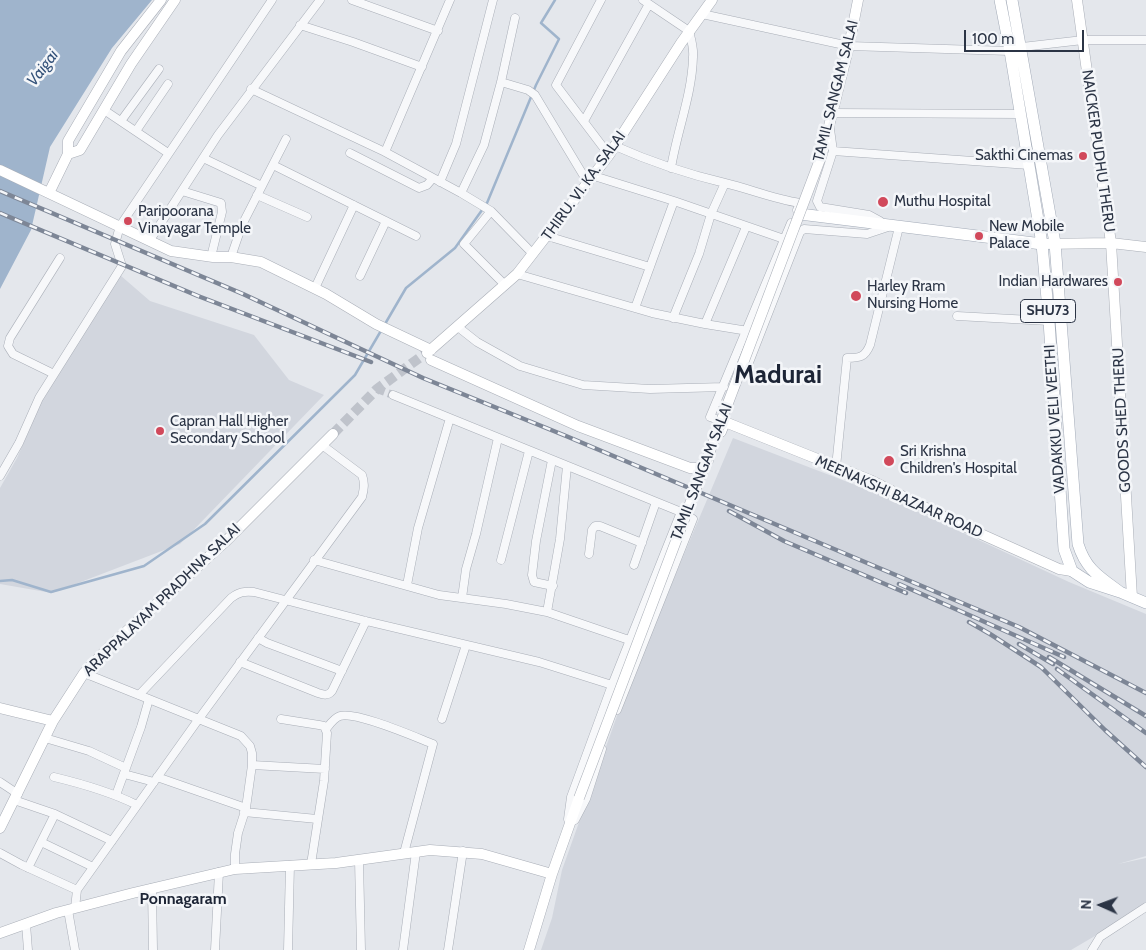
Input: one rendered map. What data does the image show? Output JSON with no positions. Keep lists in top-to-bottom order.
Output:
{
  "streets": {
    "main road": ["SHU73", "VADAKKU VELI VEETHI"],
    "street": [
      "TAMIL SANGAM SALAI",
      "NAICKER PUDHU THERU",
      "THIRU. VI. KA. SALAI",
      "GOODS SHED THERU",
      "MEENAKSHI BAZAAR ROAD",
      "ARAPPALAYAM PRADHNA SALAI"
    ]
  },
  "crossings": [
    ["NAICKER PUDHU THERU", "GOODS SHED THERU"],
    ["SHU73", "VADAKKU VELI VEETHI"],
    ["SHU73", "GOODS SHED THERU"],
    ["SHU73", "MEENAKSHI BAZAAR ROAD"],
    ["VADAKKU VELI VEETHI", "MEENAKSHI BAZAAR ROAD"]
  ],
  "districts": ["Madurai", "Ponnagaram"],
  "water": ["Vaigai"],
  "places": [
    "Sakthi Cinemas",
    "Muthu Hospital",
    "Paripoorana Vinayagar Temple",
    "New Mobile Palace",
    "Indian Hardwares",
    "Harley Rram Nursing Home",
    "Capran Hall Higher Secondary School",
    "Sri Krishna Children's Hospital"
  ],
  "scale_bar": "100 m",
  "north": "left"
}
